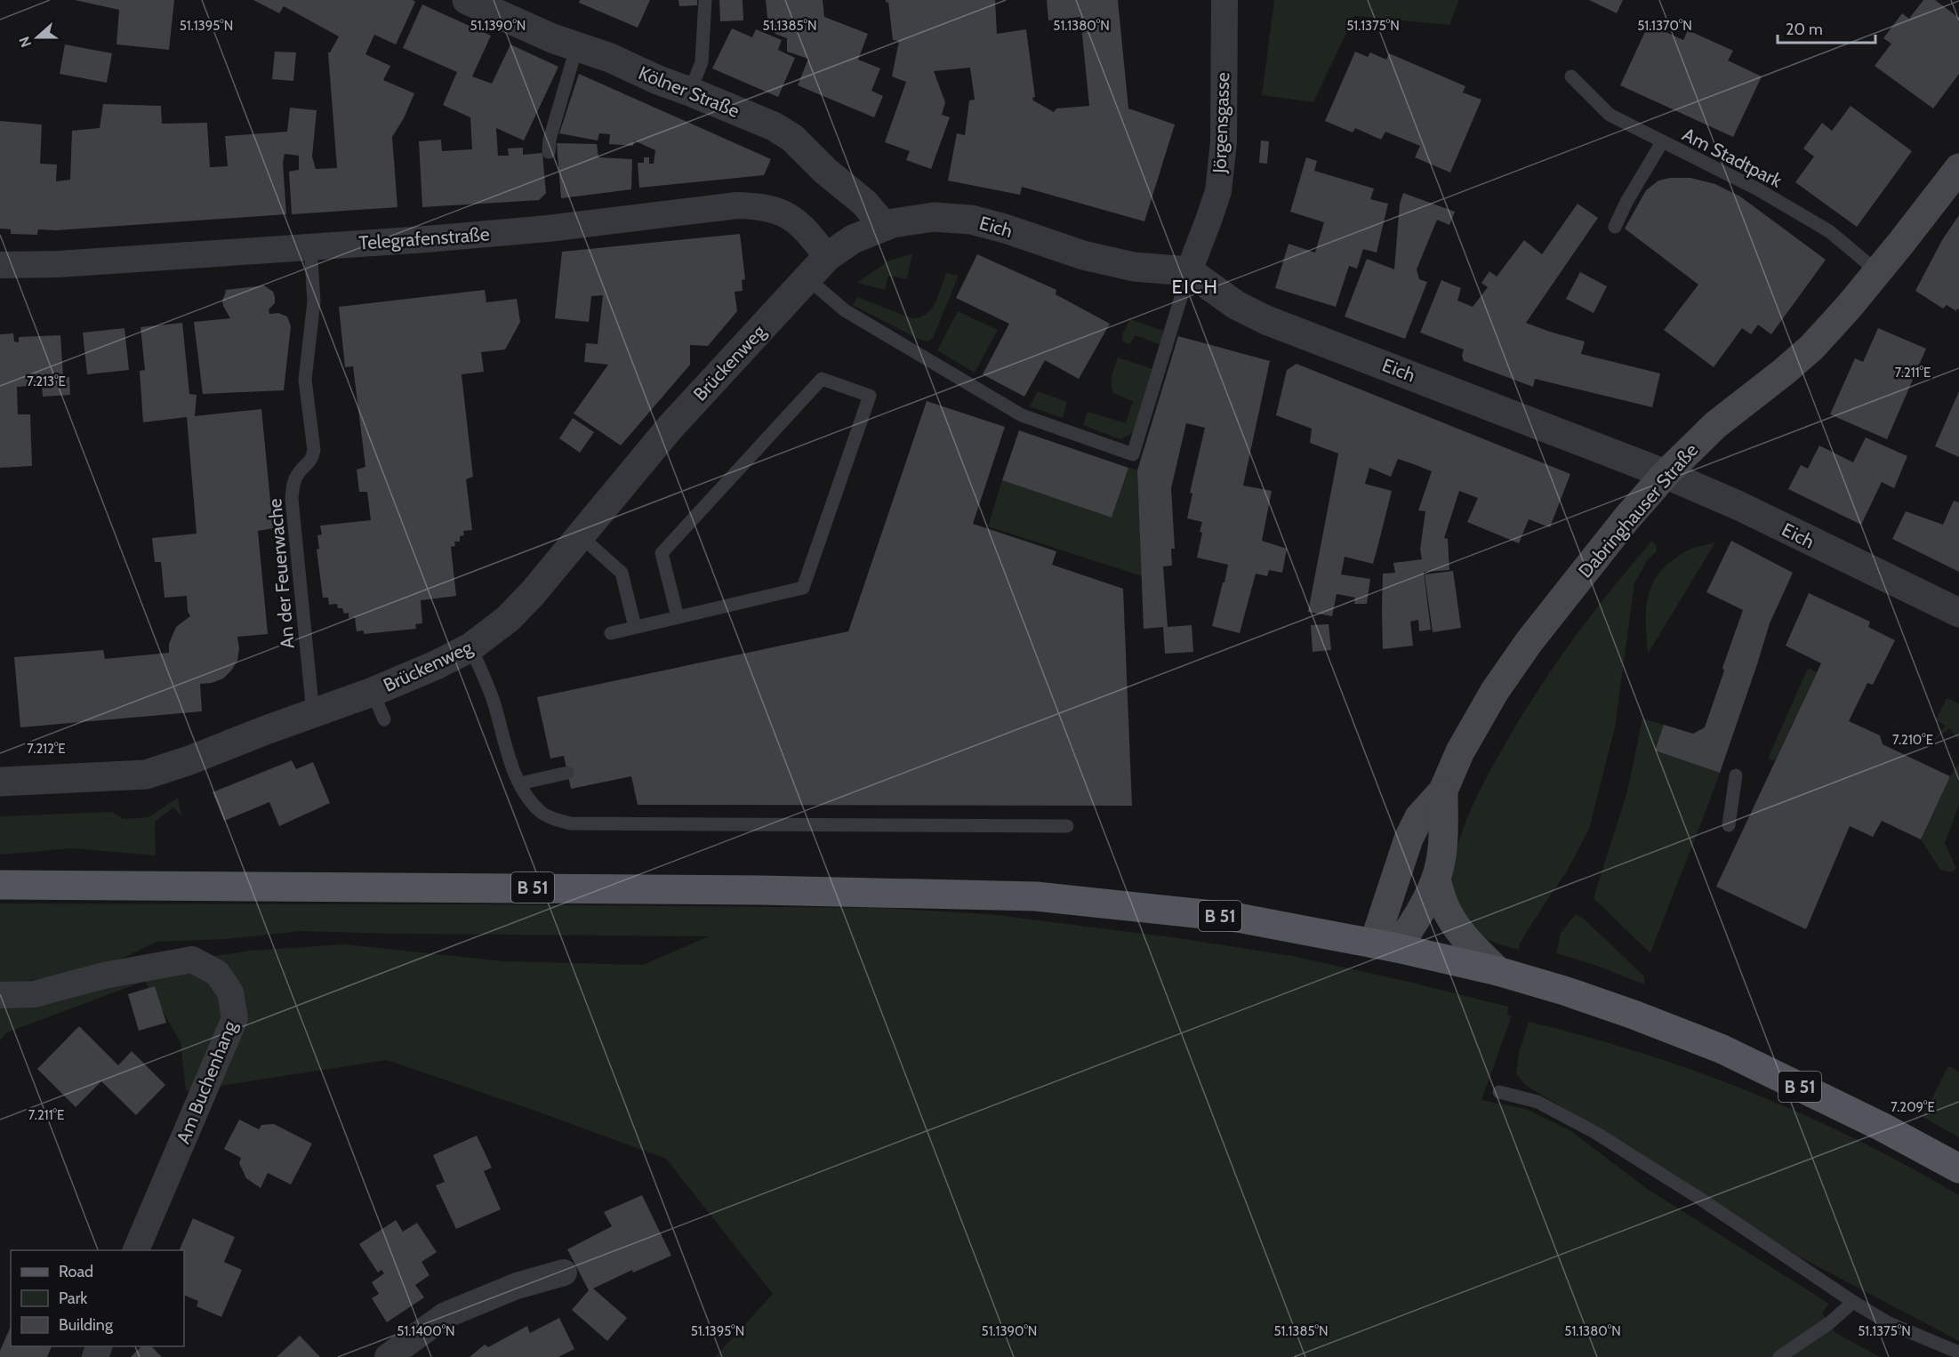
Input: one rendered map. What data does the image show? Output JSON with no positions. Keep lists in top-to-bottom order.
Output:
{
  "streets": {
    "main road": ["Dabringhauser Straße", "B 51"],
    "street": [
      "Kölner Straße",
      "Jörgensgasse",
      "Eich",
      "Telegrafenstraße",
      "Brückenweg",
      "Am Buchenhang"
    ],
    "lane": ["Am Stadtpark", "An der Feuerwache"]
  },
  "crossings": [
    ["Kölner Straße", "Eich"],
    ["Jörgensgasse", "Eich"],
    ["Am Stadtpark", "Dabringhauser Straße"],
    ["Eich", "Telegrafenstraße"],
    ["Eich", "Brückenweg"],
    ["Eich", "Dabringhauser Straße"],
    ["Telegrafenstraße", "Brückenweg"],
    ["Telegrafenstraße", "An der Feuerwache"],
    ["Brückenweg", "An der Feuerwache"],
    ["Dabringhauser Straße", "B 51"]
  ],
  "districts": ["EICH"],
  "legend": ["Road", "Park", "Building"],
  "scale_bar": "20 m",
  "north": "left",
  "coordinates": [
    "51.1395°N",
    "51.1390°N",
    "51.1385°N",
    "51.1380°N",
    "51.1375°N",
    "51.1370°N",
    "7.211°E",
    "7.213°E",
    "7.210°E",
    "7.212°E",
    "7.209°E",
    "51.1400°N"
  ]
}
